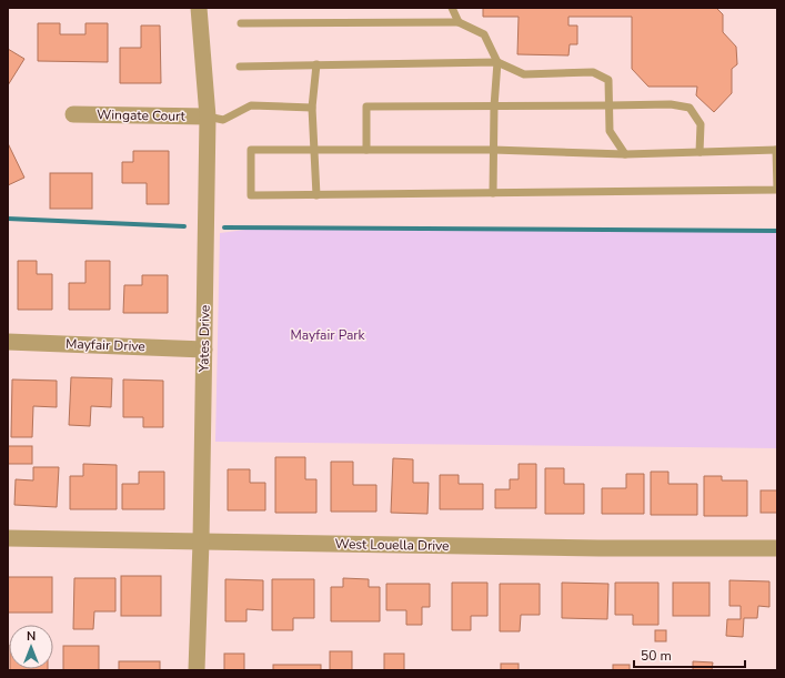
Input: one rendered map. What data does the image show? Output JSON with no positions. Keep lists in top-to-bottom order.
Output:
{
  "streets": {
    "street": [
      "Wingate Court",
      "Yates Drive",
      "Mayfair Drive",
      "West Louella Drive"
    ]
  },
  "crossings": [
    ["Wingate Court", "Yates Drive"],
    ["Yates Drive", "Mayfair Drive"],
    ["Yates Drive", "West Louella Drive"]
  ],
  "parks": ["Mayfair Park"],
  "scale_bar": "50 m",
  "north": "top"
}
